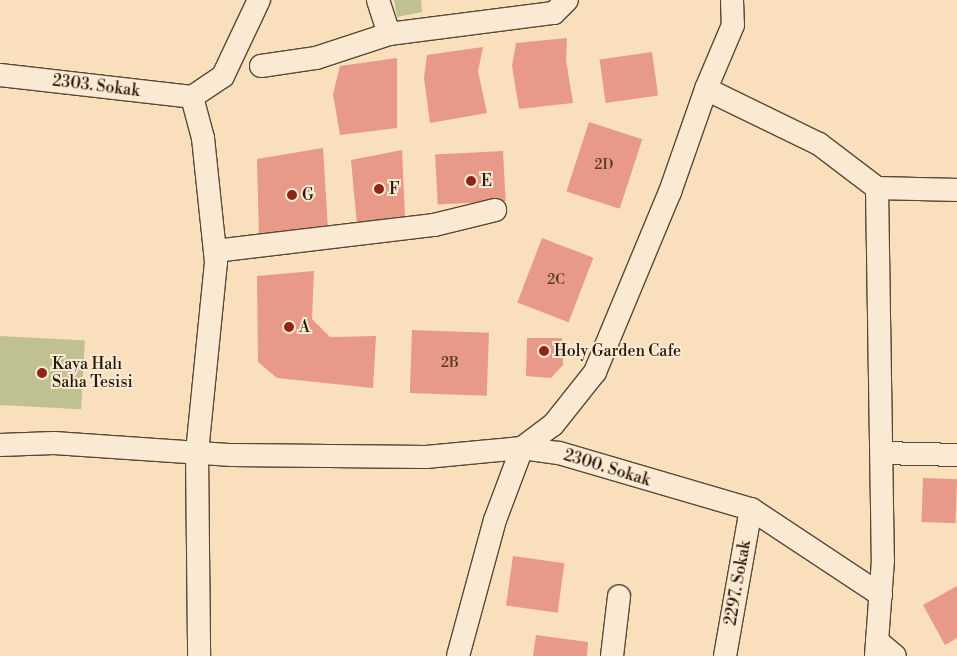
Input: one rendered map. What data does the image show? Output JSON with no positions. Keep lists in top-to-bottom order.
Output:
{
  "streets": {
    "street": ["2303. Sokak", "2300. Sokak", "2297. Sokak"]
  },
  "crossings": [
    ["2300. Sokak", "2297. Sokak"]
  ],
  "places": [
    "E",
    "F",
    "G",
    "A",
    "Holy Garden Cafe",
    "Kaya Halı Saha Tesisi"
  ],
  "house_numbers": ["2D", "2C", "2B"]
}
